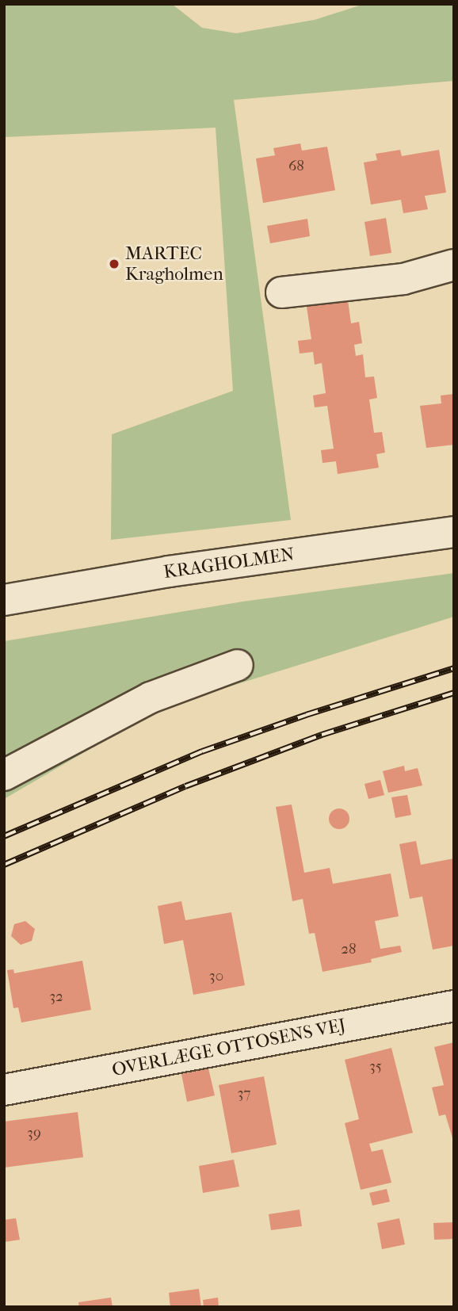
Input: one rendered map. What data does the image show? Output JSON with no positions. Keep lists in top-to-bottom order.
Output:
{
  "streets": {
    "street": ["KRAGHOLMEN", "OVERLÆGE OTTOSENS VEJ"]
  },
  "places": ["MARTEC Kragholmen"],
  "house_numbers": [
    "68",
    "28",
    "30",
    "32",
    "35",
    "37",
    "39"
  ]
}
